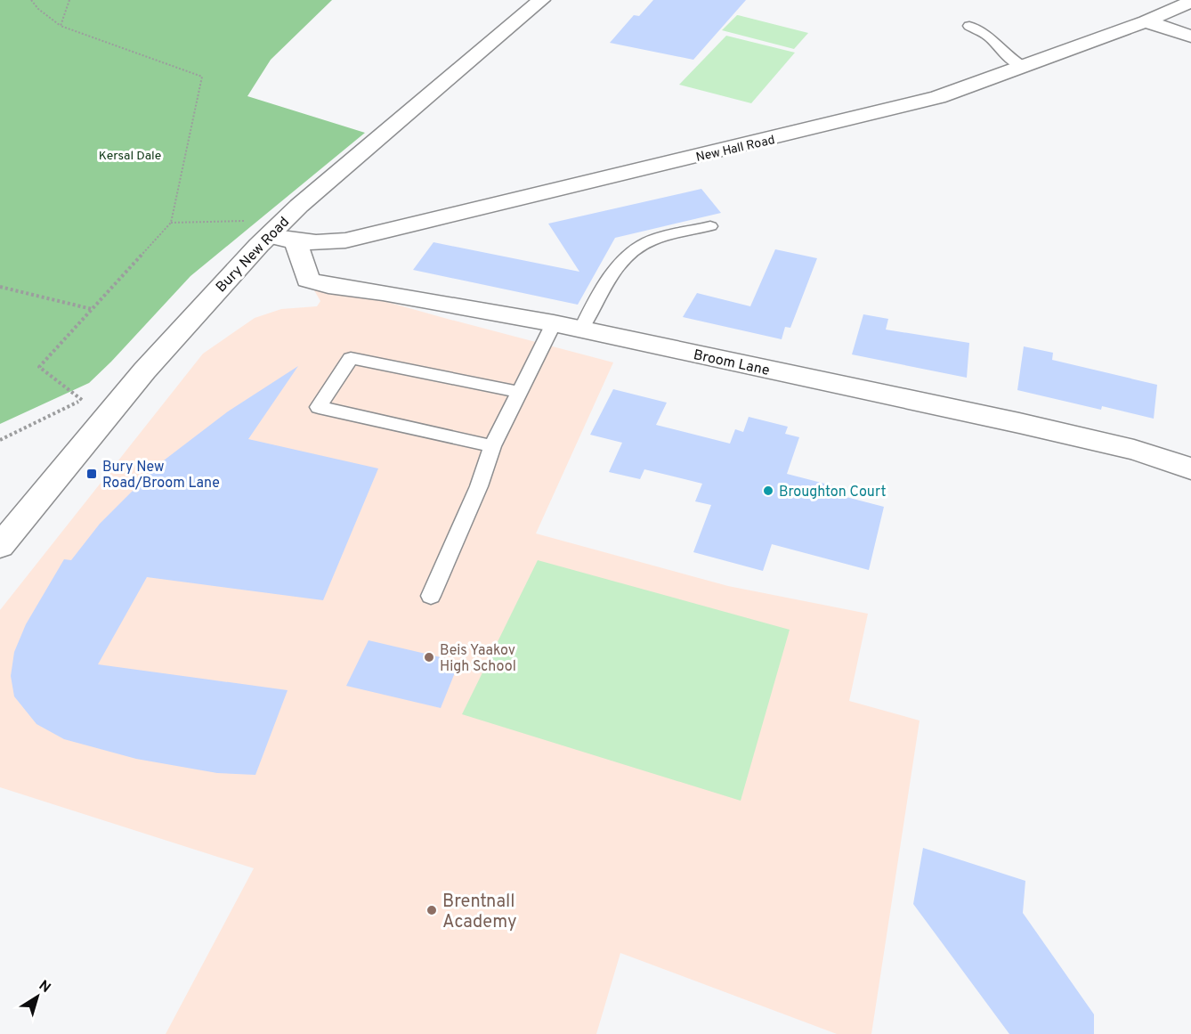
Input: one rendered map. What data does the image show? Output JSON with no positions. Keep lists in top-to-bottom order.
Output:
{
  "streets": {
    "main road": ["New Hall Road", "Bury New Road", "Broom Lane"]
  },
  "crossings": [
    ["New Hall Road", "Bury New Road"],
    ["New Hall Road", "Broom Lane"],
    ["Bury New Road", "Broom Lane"]
  ],
  "parks": ["Kersal Dale"],
  "places": {
    "transit": ["Bury New Road/Broom Lane"],
    "other": ["Broughton Court", "Beis Yaakov High School", "Brentnall Academy"]
  },
  "north": "top right"
}
